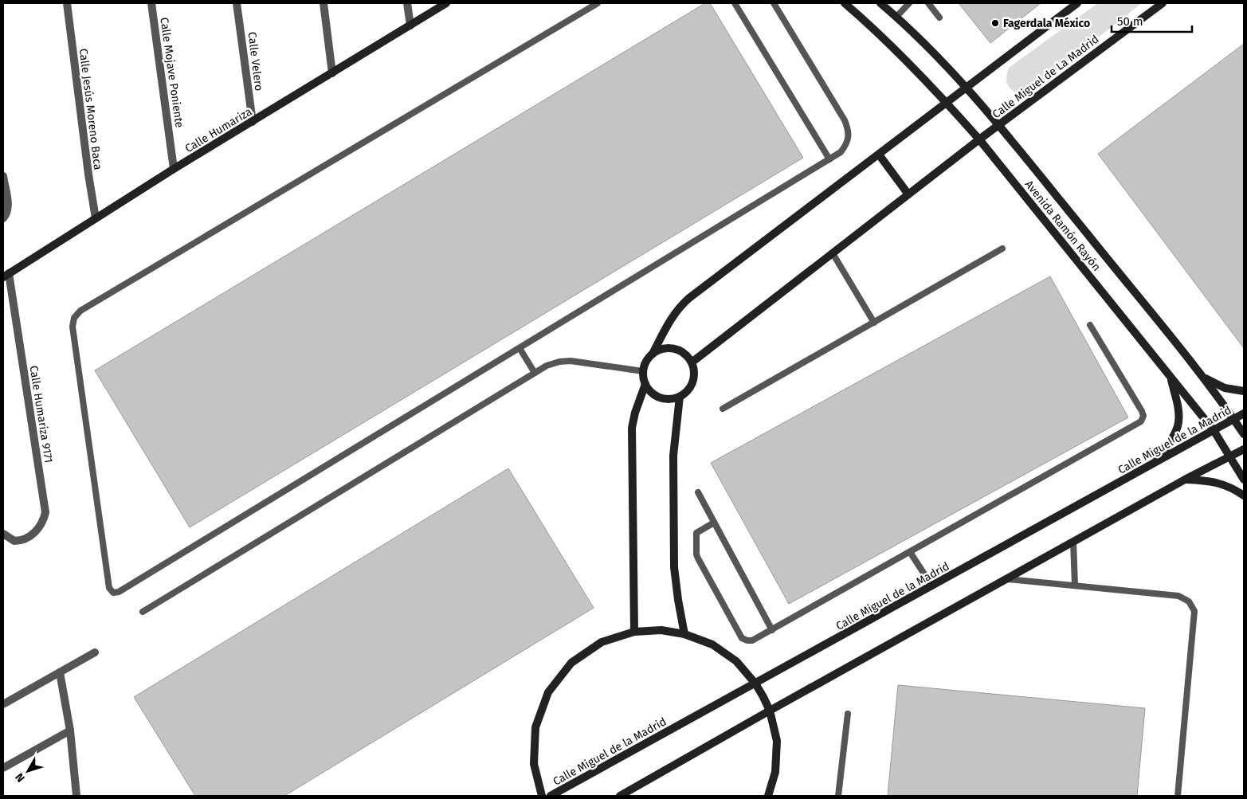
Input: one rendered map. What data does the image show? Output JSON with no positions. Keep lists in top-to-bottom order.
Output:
{
  "streets": {
    "main road": [
      "Calle Miguel de La Madrid",
      "Calle Humariza",
      "Avenida Ramón Rayón",
      "Calle Miguel de la Madrid"
    ],
    "street": [
      "Calle Velero",
      "Calle Mojave Poniente",
      "Calle Jesús Moreno Baca",
      "Calle Humariza 9171"
    ]
  },
  "crossings": [
    ["Calle Velero", "Calle Humariza"],
    ["Calle Mojave Poniente", "Calle Humariza"],
    ["Calle Miguel de La Madrid", "Avenida Ramón Rayón"],
    ["Calle Jesús Moreno Baca", "Calle Humariza"],
    ["Calle Humariza", "Calle Humariza 9171"],
    ["Avenida Ramón Rayón", "Calle Miguel de la Madrid"]
  ],
  "places": ["Fagerdala México"],
  "scale_bar": "50 m",
  "north": "bottom left"
}
